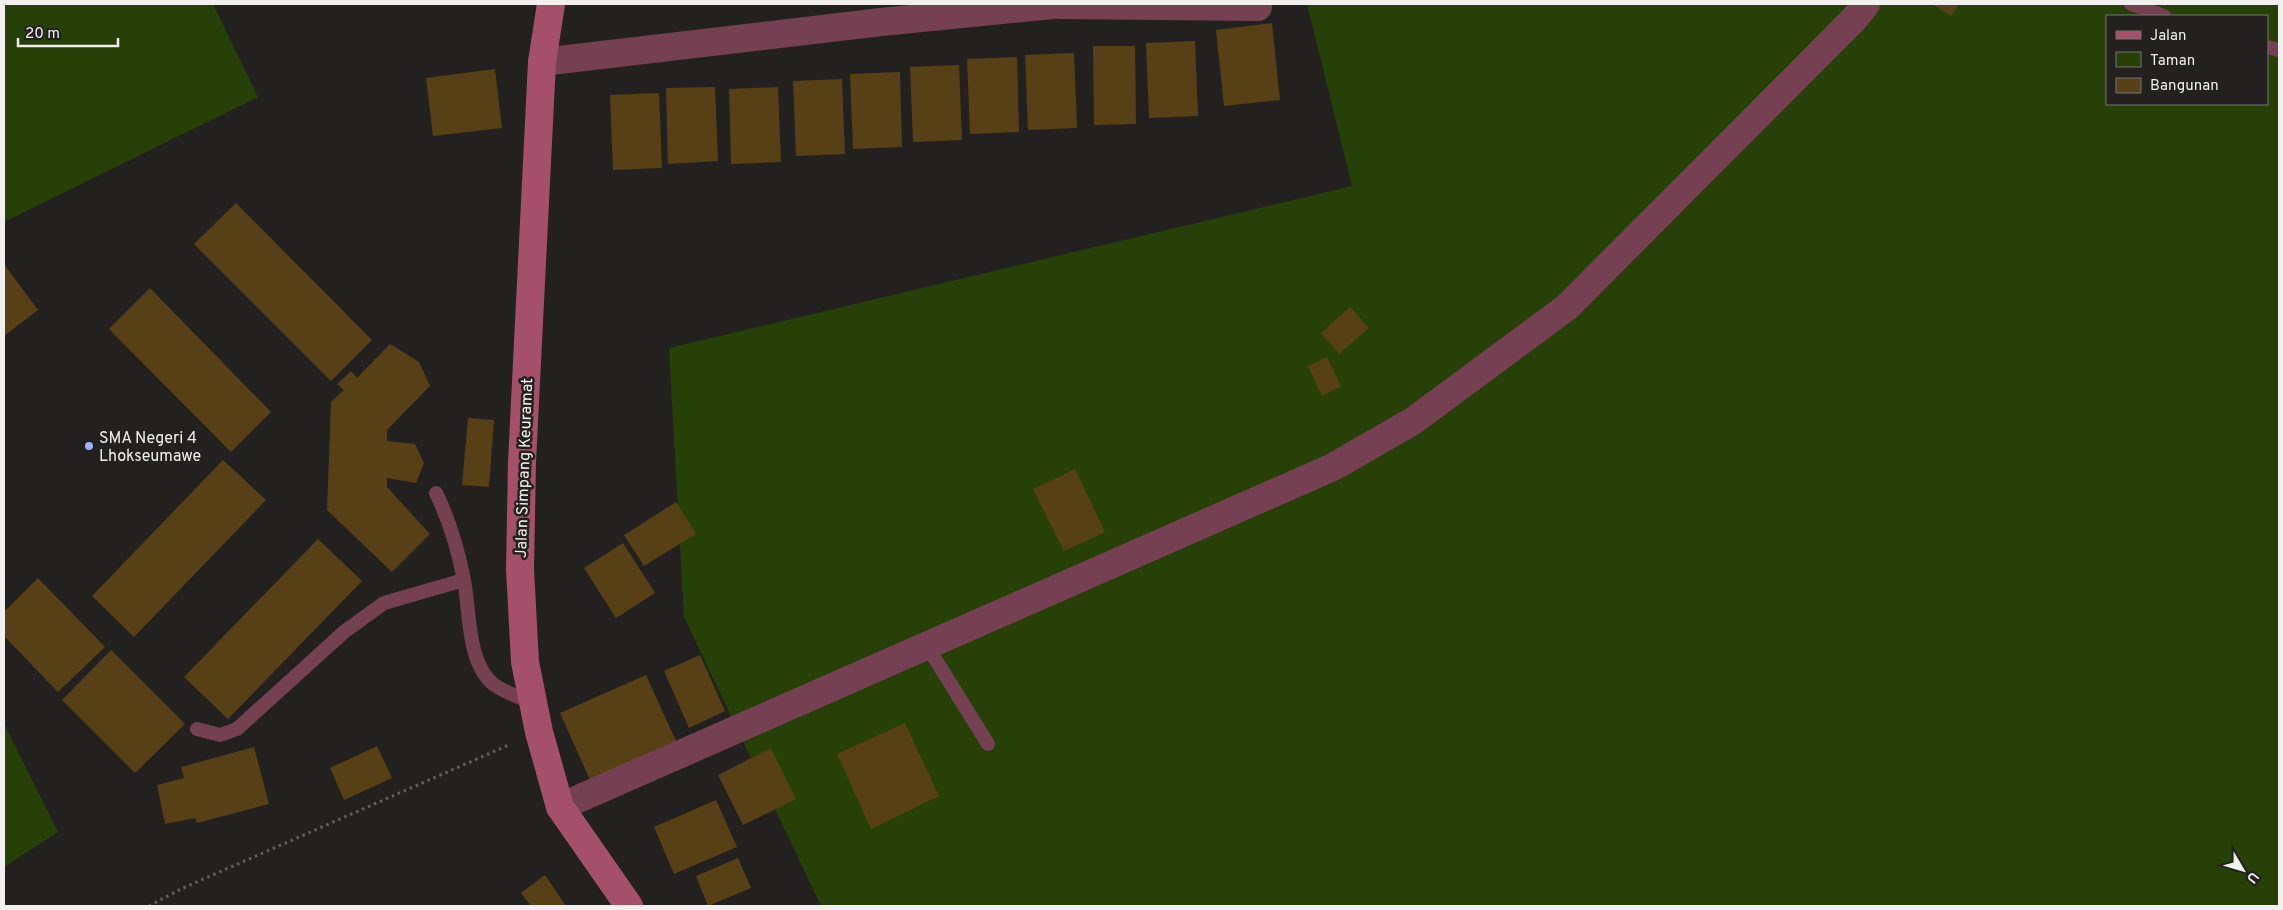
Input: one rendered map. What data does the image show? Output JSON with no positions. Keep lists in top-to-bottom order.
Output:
{
  "streets": {
    "main road": ["Jalan Simpang Keuramat"]
  },
  "places": ["SMA Negeri 4 Lhokseumawe"],
  "legend": ["Jalan", "Taman", "Bangunan"],
  "scale_bar": "20 m",
  "north": "bottom right"
}
